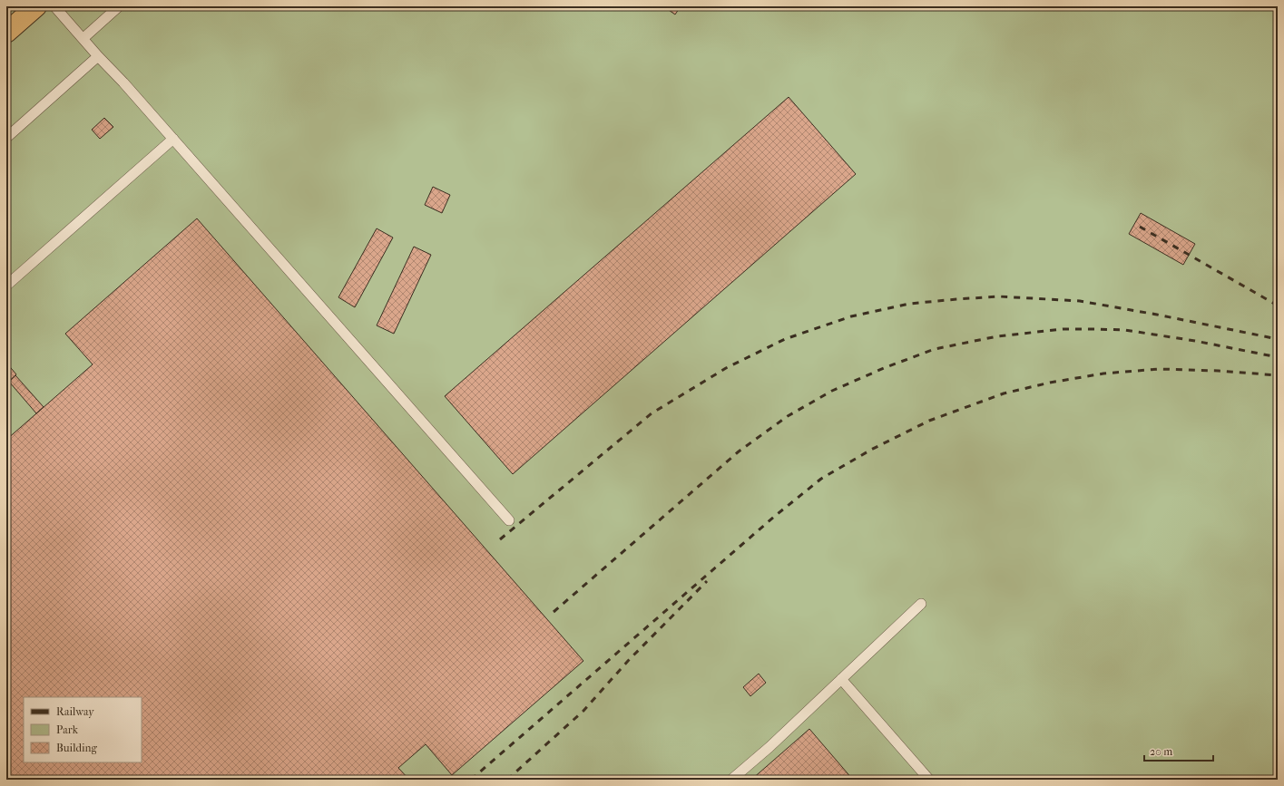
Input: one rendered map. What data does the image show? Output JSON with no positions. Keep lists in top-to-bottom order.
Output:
{
  "legend": ["Railway", "Park", "Building"],
  "scale_bar": "20 m"
}
